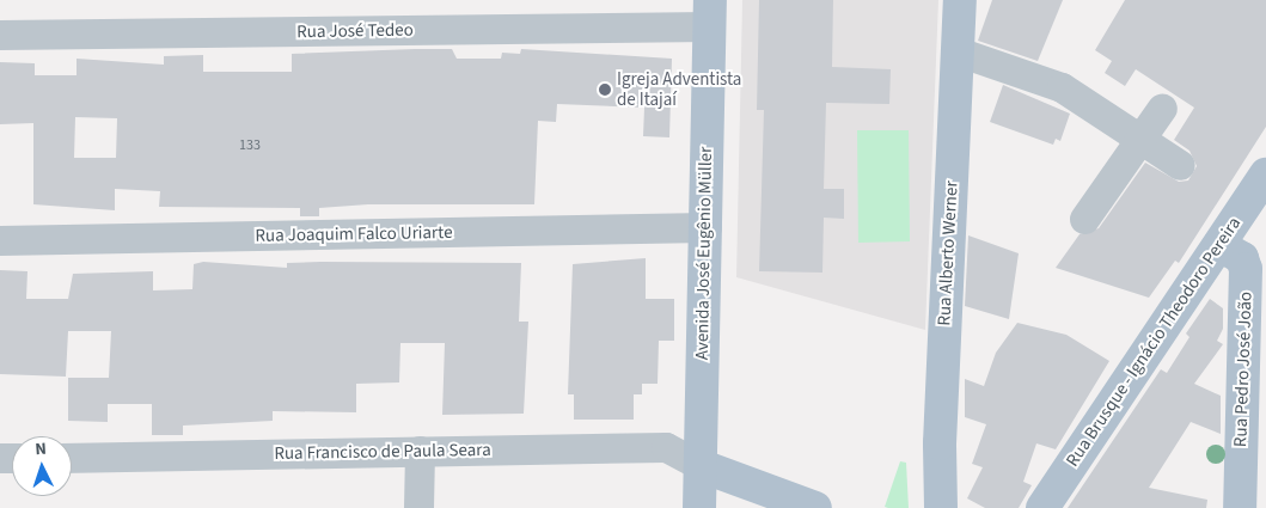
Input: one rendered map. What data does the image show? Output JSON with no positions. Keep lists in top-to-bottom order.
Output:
{
  "streets": {
    "main road": [
      "Avenida José Eugênio Müller",
      "Rua Alberto Werner",
      "Rua Brusque - Ignácio Theodoro Pereira",
      "Rua Pedro José João"
    ],
    "street": ["Rua José Tedeo", "Rua Joaquim Falco Uriarte", "Rua Francisco de Paula Seara"]
  },
  "crossings": [
    ["Rua José Tedeo", "Avenida José Eugênio Müller"],
    ["Rua Joaquim Falco Uriarte", "Avenida José Eugênio Müller"],
    ["Avenida José Eugênio Müller", "Rua Francisco de Paula Seara"],
    ["Rua Brusque - Ignácio Theodoro Pereira", "Rua Pedro José João"]
  ],
  "places": ["Igreja Adventista de Itajaí"],
  "house_numbers": ["133"],
  "north": "top"
}
